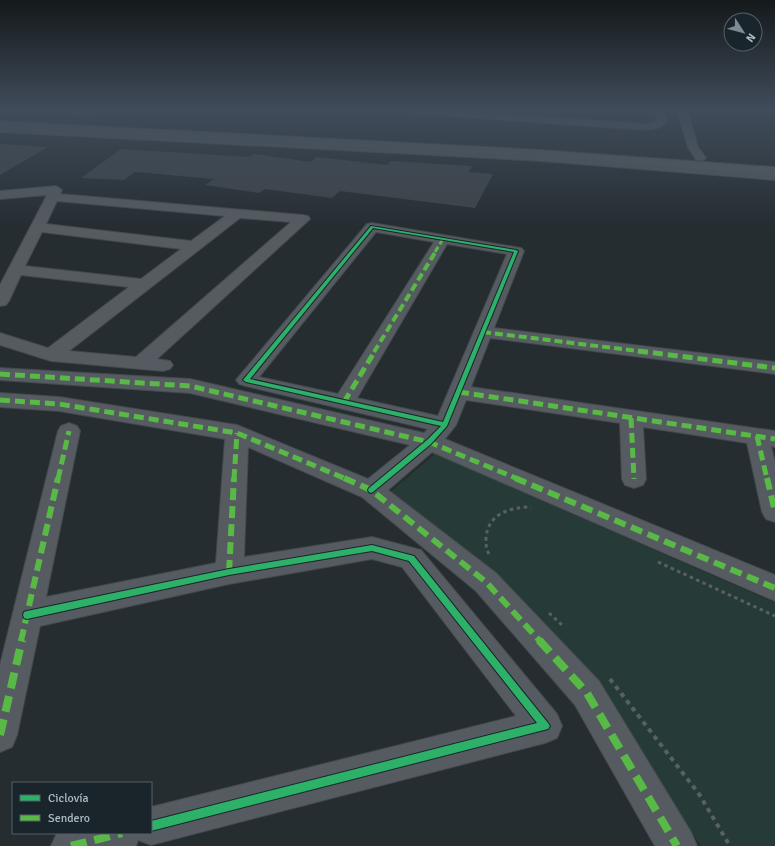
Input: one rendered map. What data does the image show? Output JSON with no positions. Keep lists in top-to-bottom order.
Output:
{
  "legend": ["Ciclovía", "Sendero"],
  "north": "bottom right"
}
